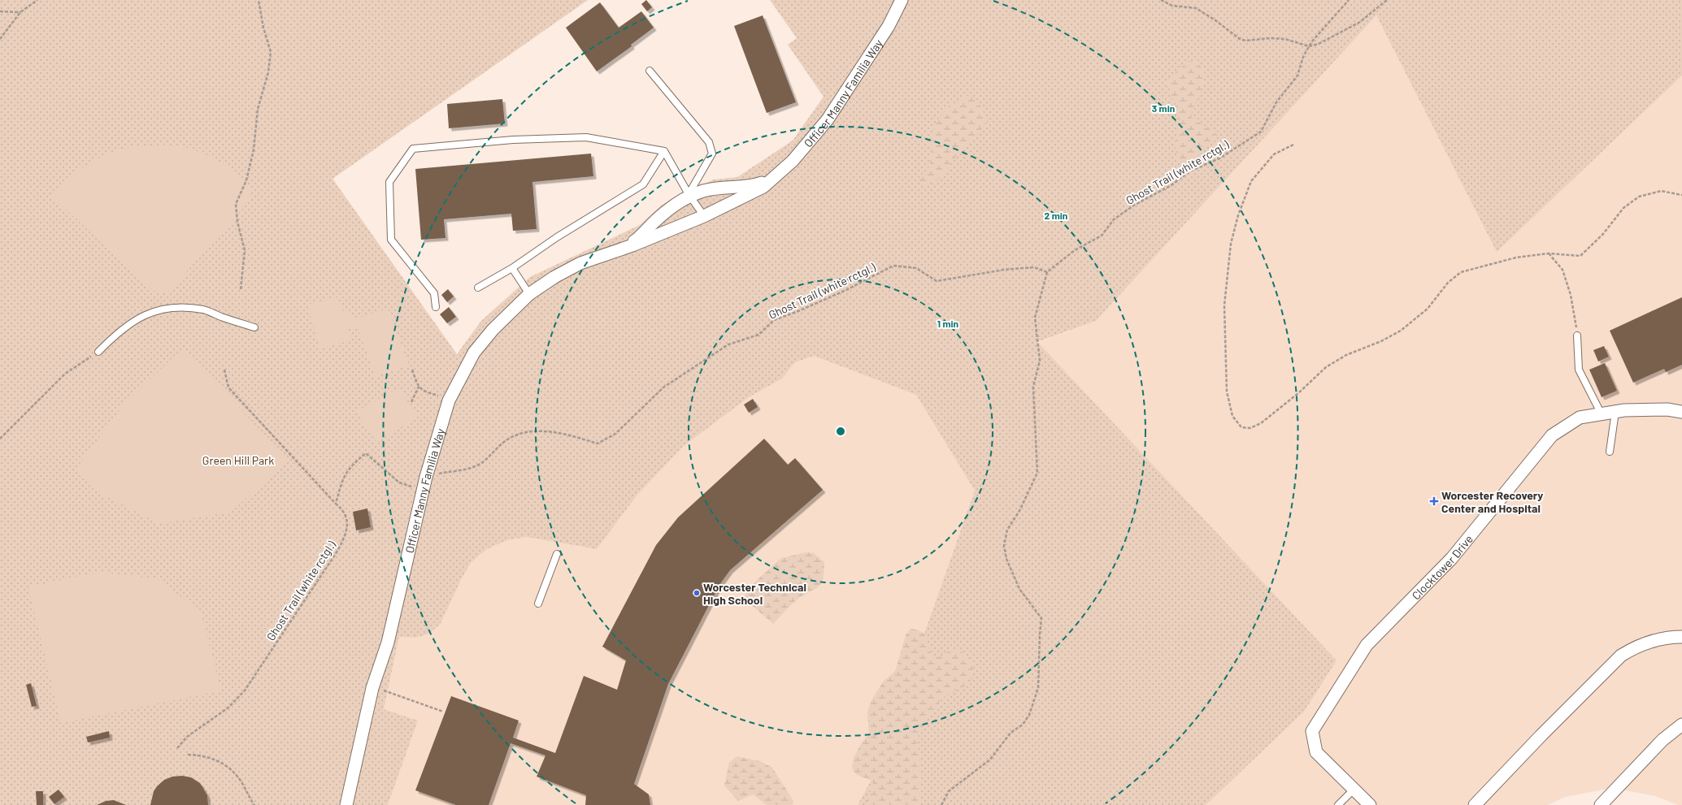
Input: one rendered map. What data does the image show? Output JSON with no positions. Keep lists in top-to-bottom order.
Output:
{
  "streets": {
    "street": ["Officer Manny Familia Way", "Clocktower Drive"],
    "path": ["Ghost Trail (white rctgl.)"]
  },
  "crossings": [
    ["Officer Manny Familia Way", "Ghost Trail (white rctgl.)"]
  ],
  "parks": ["Green Hill Park"],
  "places": {
    "health": ["Worcester Recovery Center and Hospital"],
    "other": ["Worcester Technical High School"]
  },
  "rings": ["3 min", "2 min", "1 min"]
}
